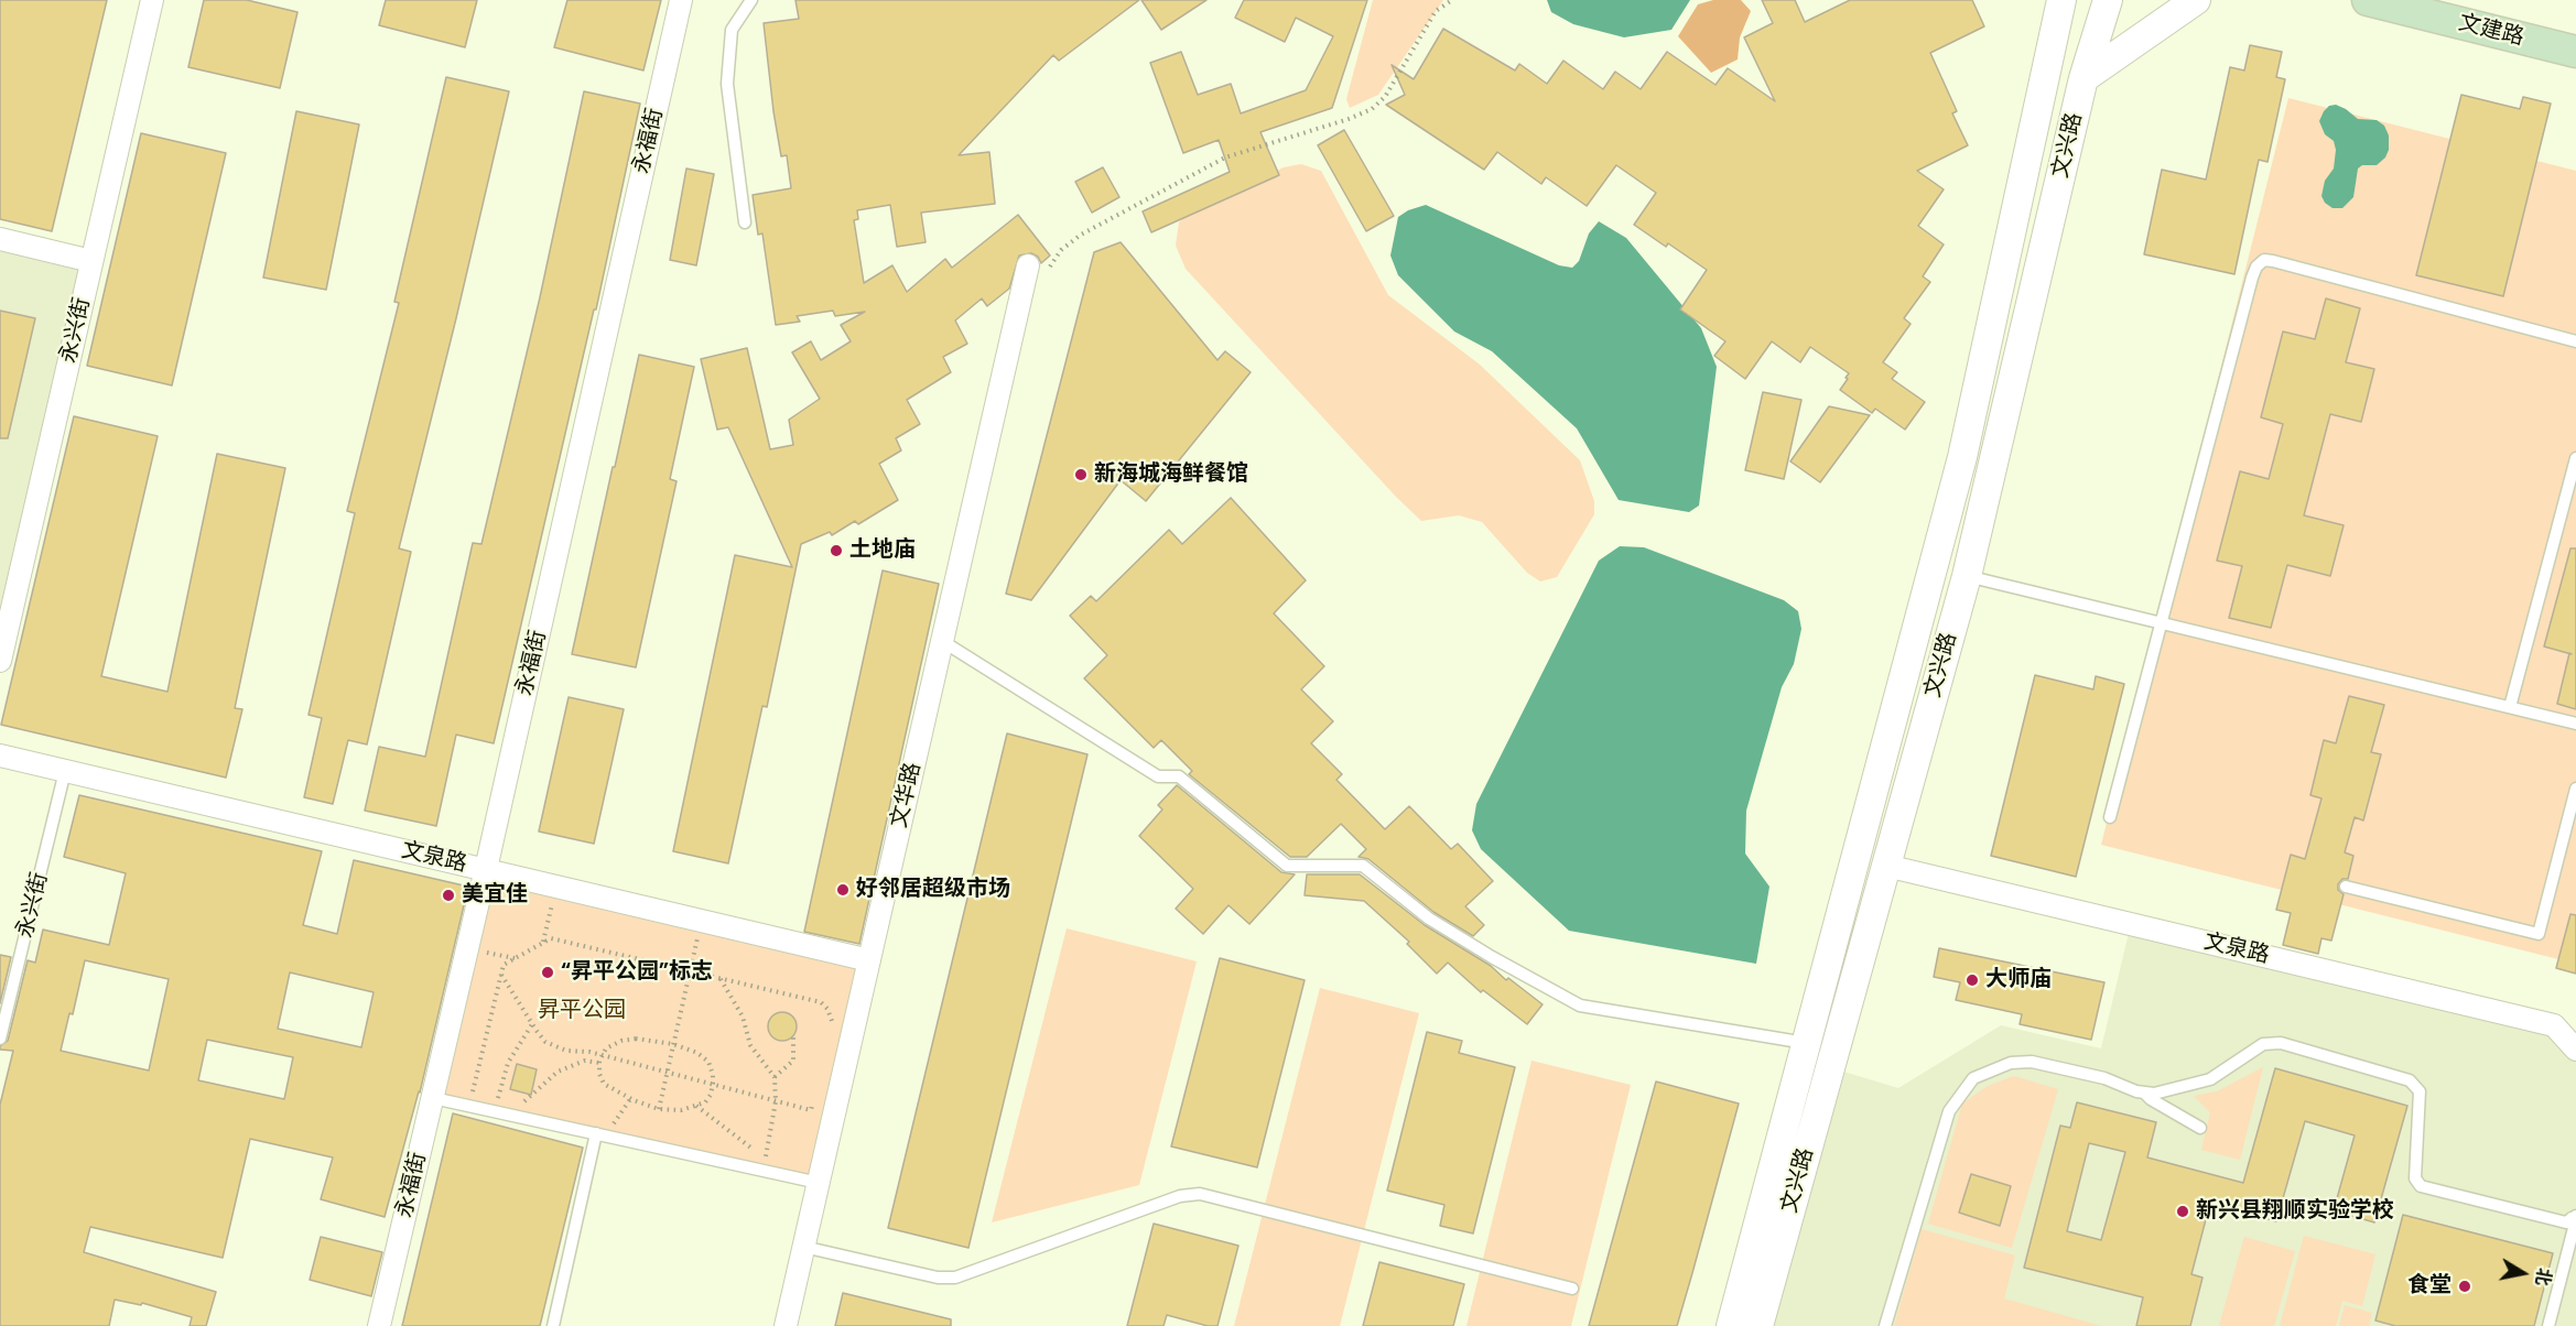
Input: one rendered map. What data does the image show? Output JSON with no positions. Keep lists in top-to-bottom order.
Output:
{
  "streets": {
    "main road": ["文建路"],
    "street": [
      "永福街",
      "文兴路",
      "永兴街",
      "文华路",
      "文泉路"
    ]
  },
  "crossings": [
    ["永福街", "文泉路"],
    ["文兴路", "文泉路"],
    ["永兴街", "文泉路"],
    ["文华路", "文泉路"]
  ],
  "parks": ["昇平公园"],
  "places": [
    "新海城海鲜餐馆",
    "土地庙",
    "好邻居超级市场",
    "美宜佳",
    "“昇平公园”标志",
    "大师庙",
    "新兴县翔顺实验学校",
    "食堂"
  ],
  "north": "right"
}
